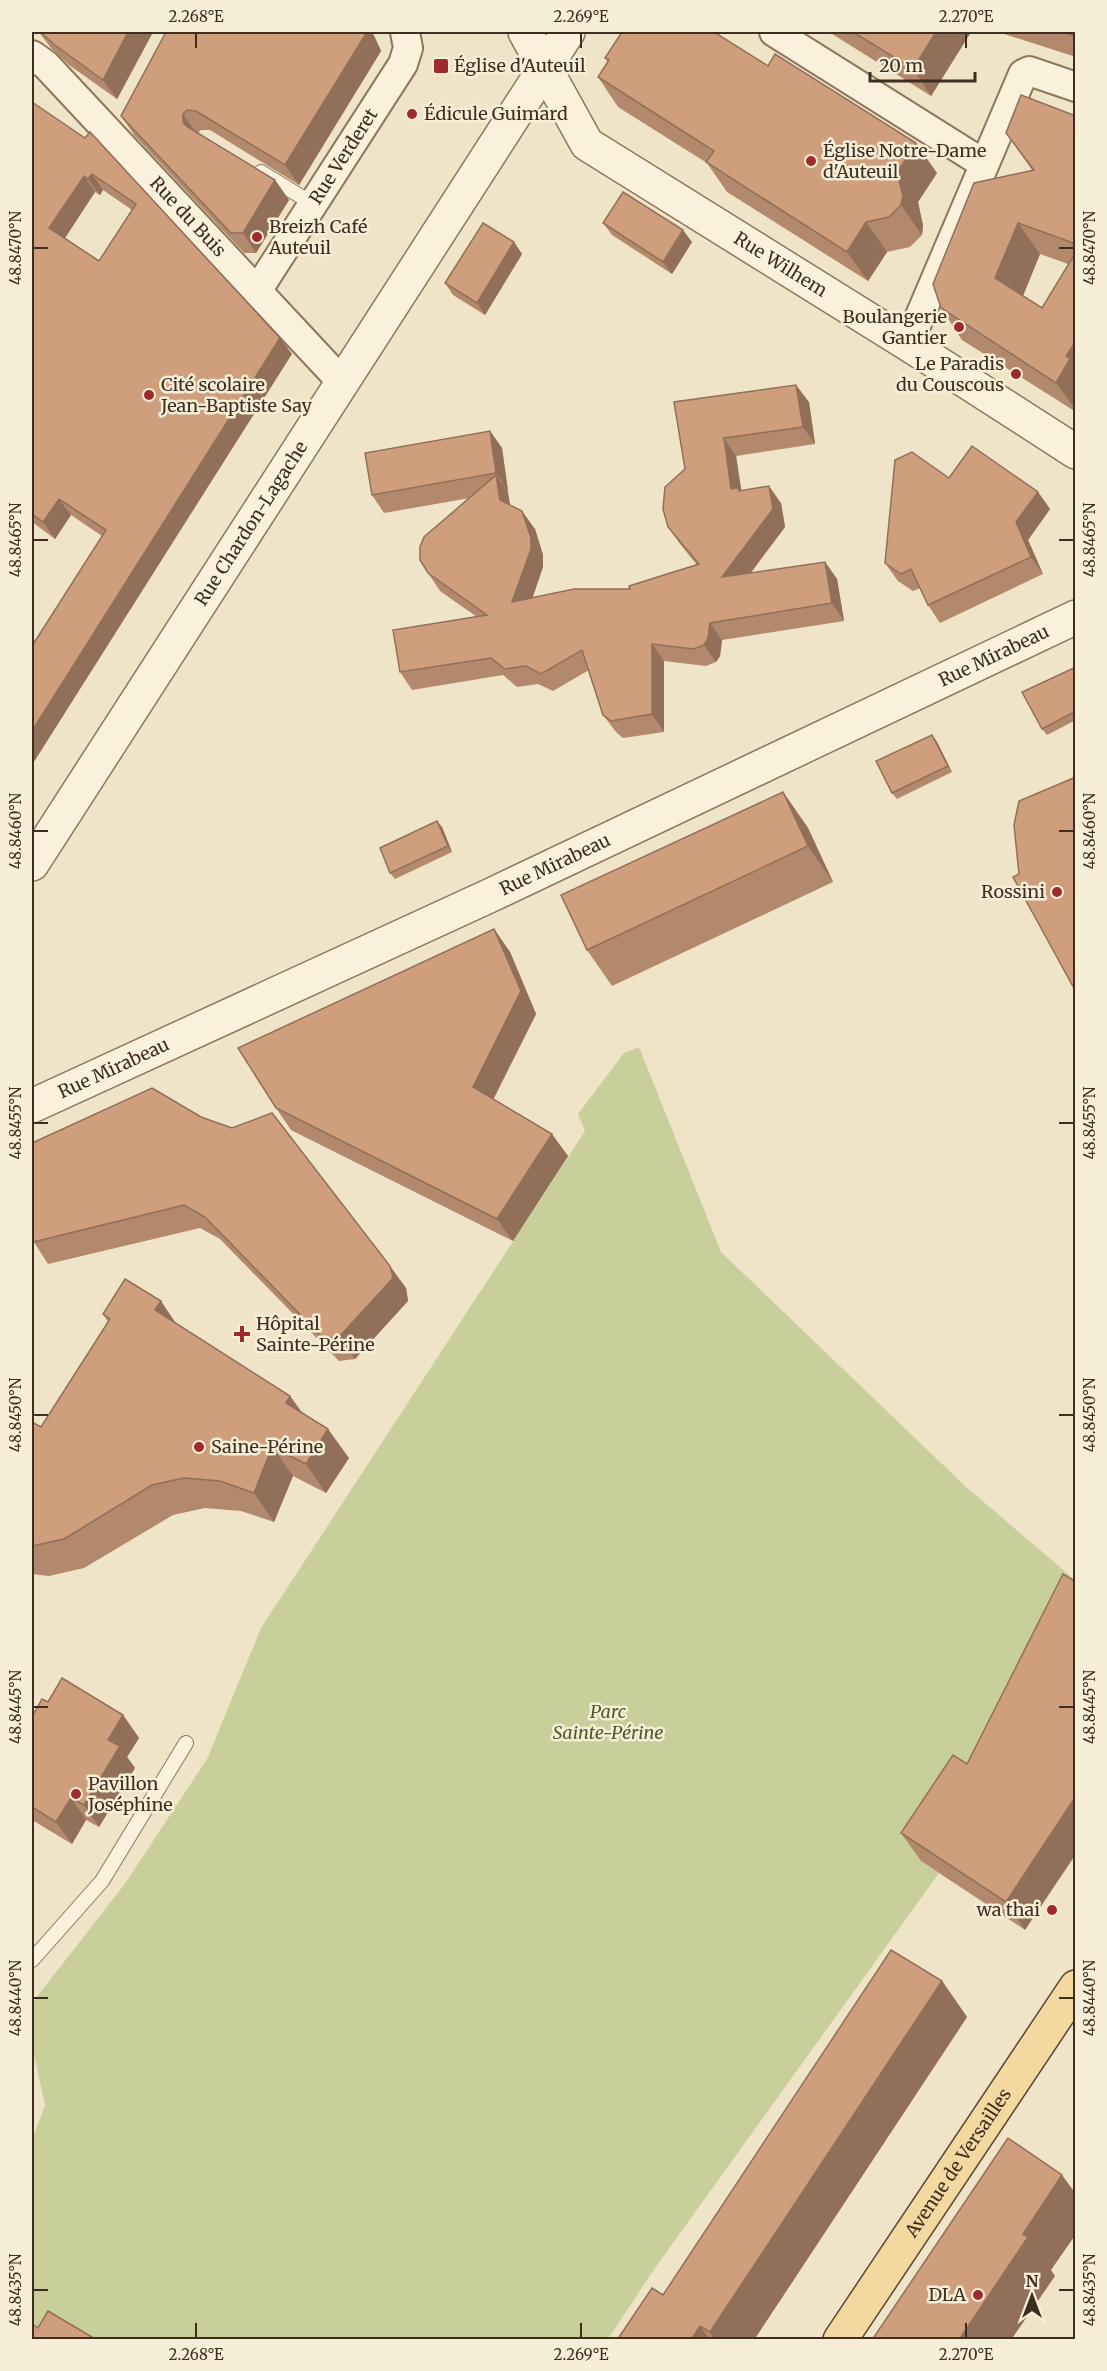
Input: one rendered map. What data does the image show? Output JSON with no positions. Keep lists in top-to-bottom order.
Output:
{
  "streets": {
    "main road": ["Avenue de Versailles"],
    "street": [
      "Rue Verderet",
      "Rue du Buis",
      "Rue Wilhem",
      "Rue Chardon-Lagache",
      "Rue Mirabeau"
    ]
  },
  "crossings": [
    ["Rue Verderet", "Rue du Buis"],
    ["Rue du Buis", "Rue Chardon-Lagache"],
    ["Rue Wilhem", "Rue Chardon-Lagache"]
  ],
  "parks": ["Parc Sainte-Périne"],
  "places": {
    "transit": ["Église d'Auteuil"],
    "other": [
      "Édicule Guimard",
      "Église Notre-Dame d'Auteuil",
      "Breizh Café Auteuil",
      "Boulangerie Gantier",
      "Le Paradis du Couscous",
      "Cité scolaire Jean-Baptiste Say",
      "Rossini",
      "Saine-Périne",
      "Pavillon Joséphine",
      "wa thai",
      "DLA"
    ],
    "health": ["Hôpital Sainte-Périne"]
  },
  "scale_bar": "20 m",
  "north": "top",
  "coordinates": [
    "2.268°E",
    "2.269°E",
    "2.270°E",
    "48.8470°N",
    "48.8465°N",
    "48.8460°N",
    "48.8455°N",
    "48.8450°N",
    "48.8445°N",
    "48.8440°N",
    "48.8435°N"
  ]
}
